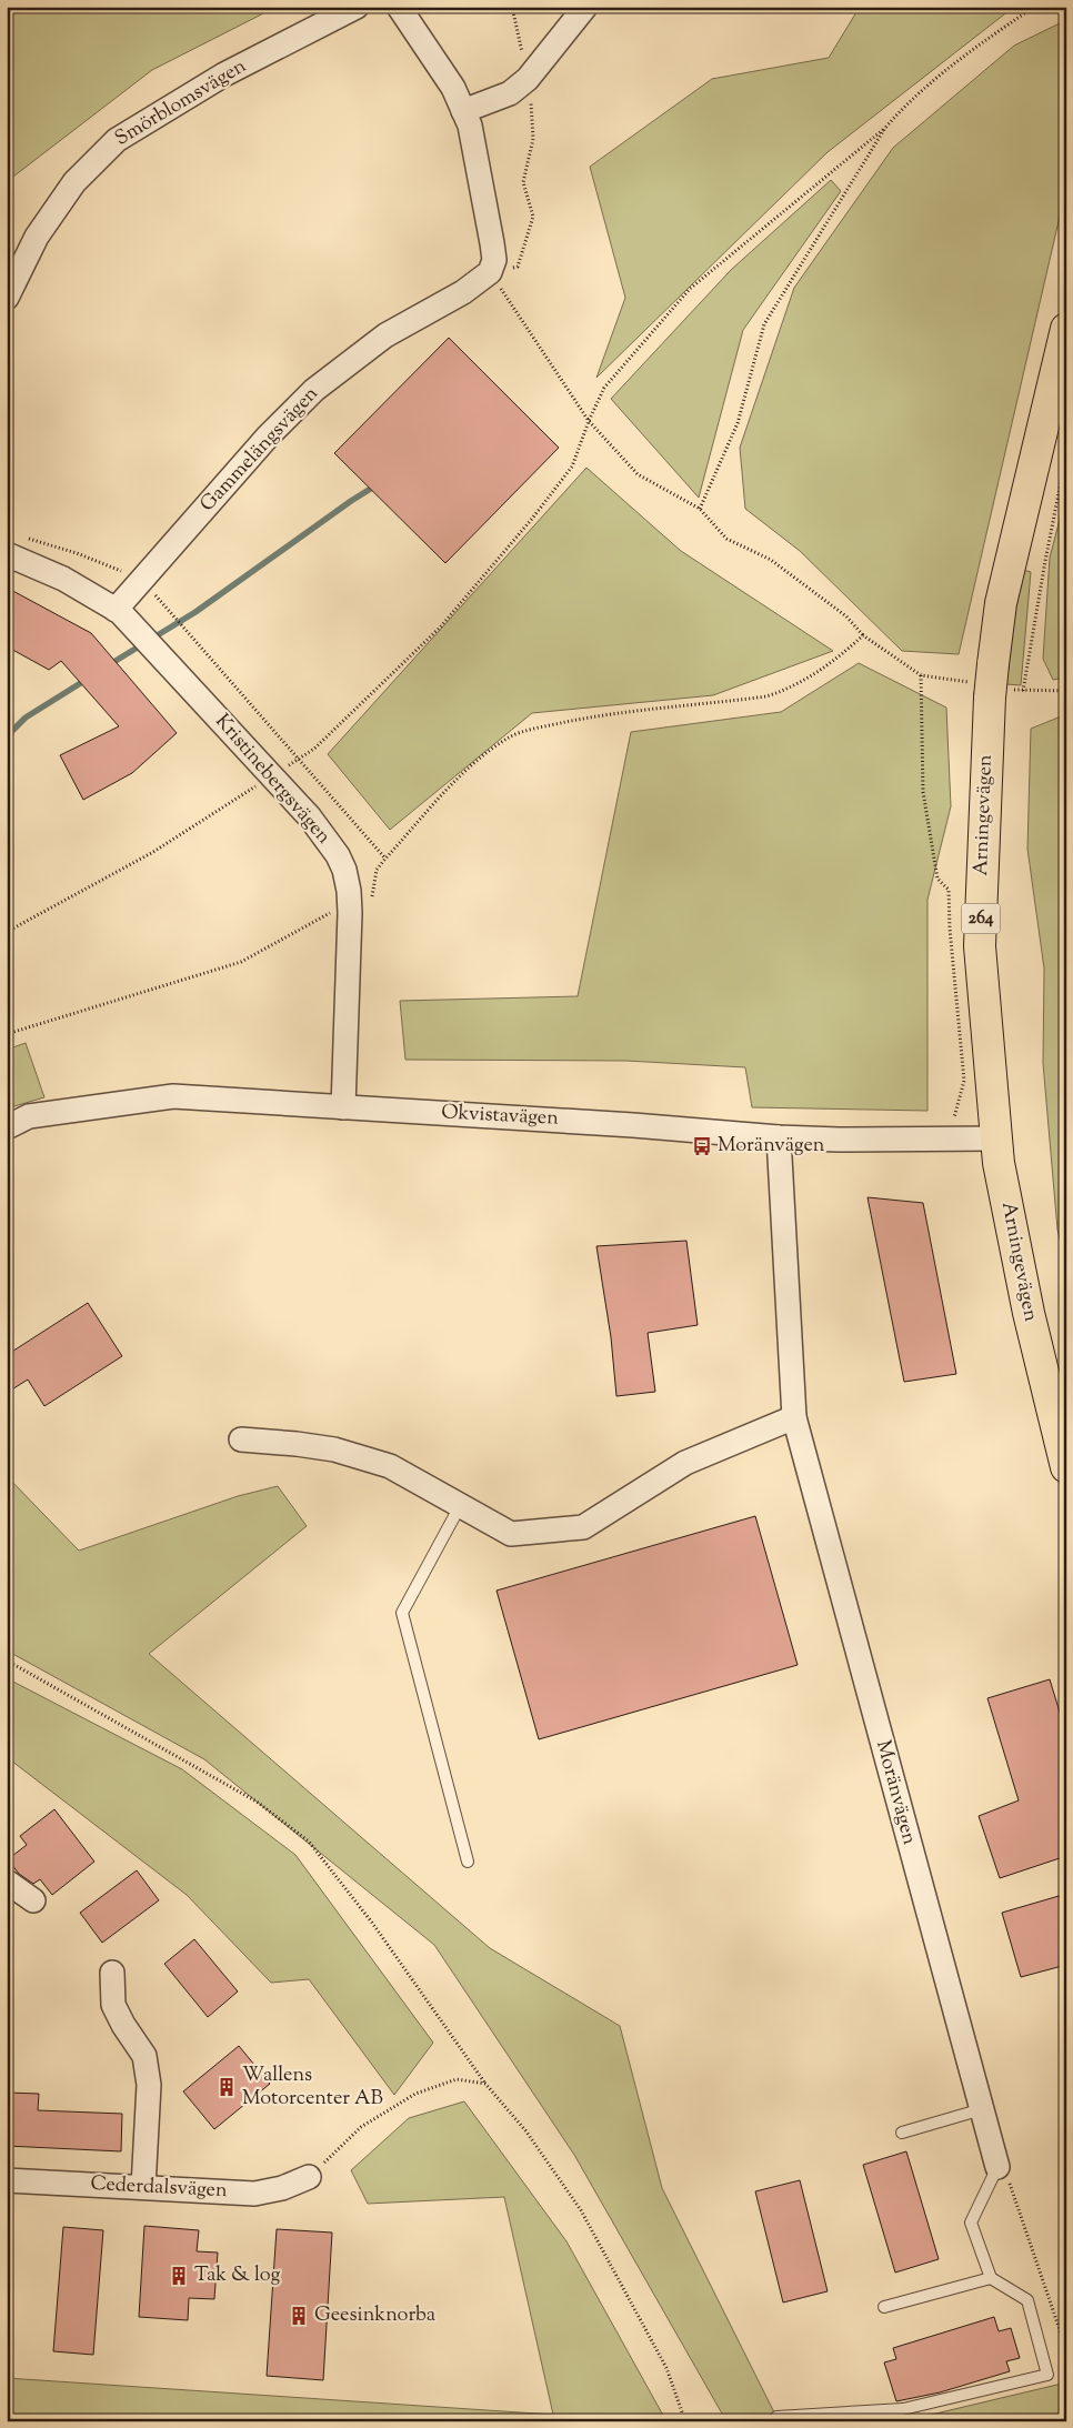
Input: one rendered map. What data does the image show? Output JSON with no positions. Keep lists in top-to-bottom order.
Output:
{
  "streets": {
    "main road": ["Arningevägen", "264"],
    "street": [
      "Smörblomsvägen",
      "Gammelängsvägen",
      "Kristinebergsvägen",
      "Okvistavägen",
      "Moränvägen",
      "Cederdalsvägen"
    ]
  },
  "crossings": [
    ["Gammelängsvägen", "Kristinebergsvägen"],
    ["Kristinebergsvägen", "Okvistavägen"],
    ["Arningevägen", "Okvistavägen"],
    ["Okvistavägen", "Moränvägen"]
  ],
  "places": {
    "bus stop": ["Moränvägen"],
    "building": ["Wallens Motorcenter AB", "Tak & log", "Geesinknorba"]
  }
}
